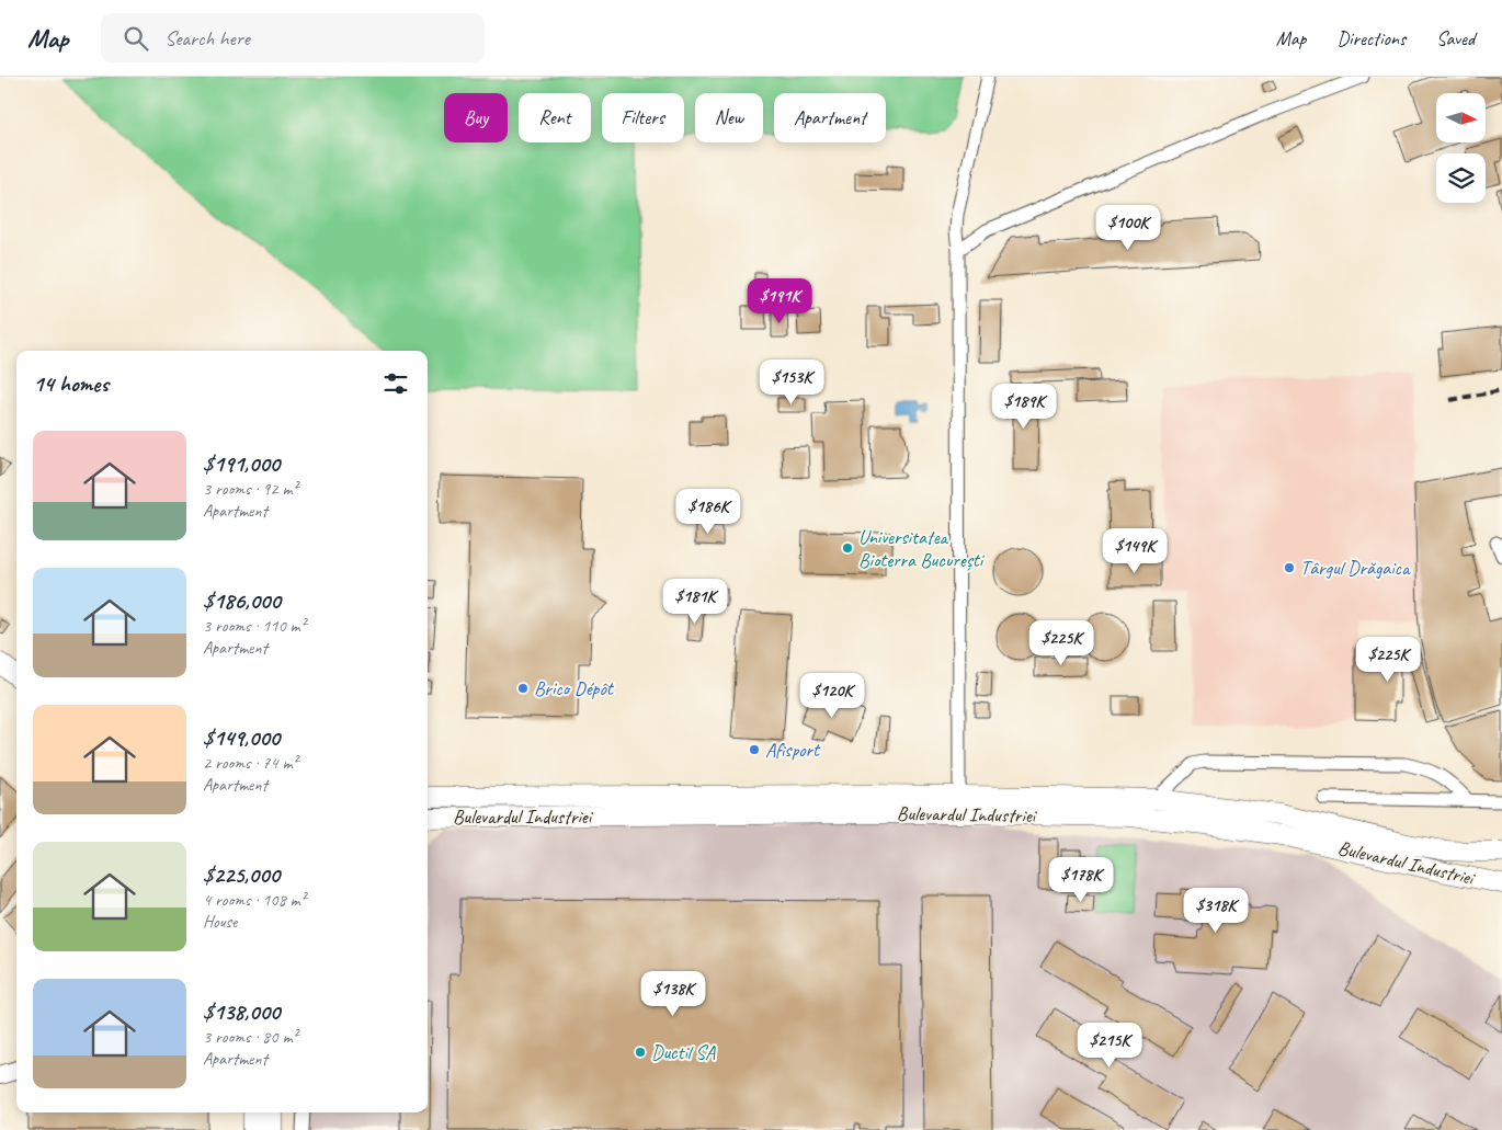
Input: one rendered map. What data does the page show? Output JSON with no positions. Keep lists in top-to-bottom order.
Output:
{
  "streets": {
    "main road": ["Bulevardul Industriei"]
  },
  "places": [
    "Universitatea Bioterra București",
    "Târgul Drăgaica",
    "Brico Dépôt",
    "Afisport",
    "Ductil SA"
  ],
  "north": "right",
  "page": {
    "header": "Map",
    "search": "Search here",
    "nav": ["Map", "Directions", "Saved"],
    "chip": [
      "Buy",
      "Rent",
      "Filters",
      "New",
      "Apartment"
    ],
    "price": [
      "$100K",
      "$191K",
      "$153K",
      "$189K",
      "$186K",
      "$149K",
      "$181K",
      "$225K",
      "$225K",
      "$120K",
      "$178K",
      "$318K",
      "$138K",
      "$215K"
    ],
    "heading": "14 homes",
    "list": [
      {
        "name": "$191,000",
        "note": "3 rooms · 92 m² · Apartment"
      },
      {
        "name": "$186,000",
        "note": "3 rooms · 110 m² · Apartment"
      },
      {
        "name": "$149,000",
        "note": "2 rooms · 74 m² · Apartment"
      },
      {
        "name": "$225,000",
        "note": "4 rooms · 108 m² · House"
      },
      {
        "name": "$138,000",
        "note": "3 rooms · 80 m² · Apartment"
      }
    ]
  }
}
